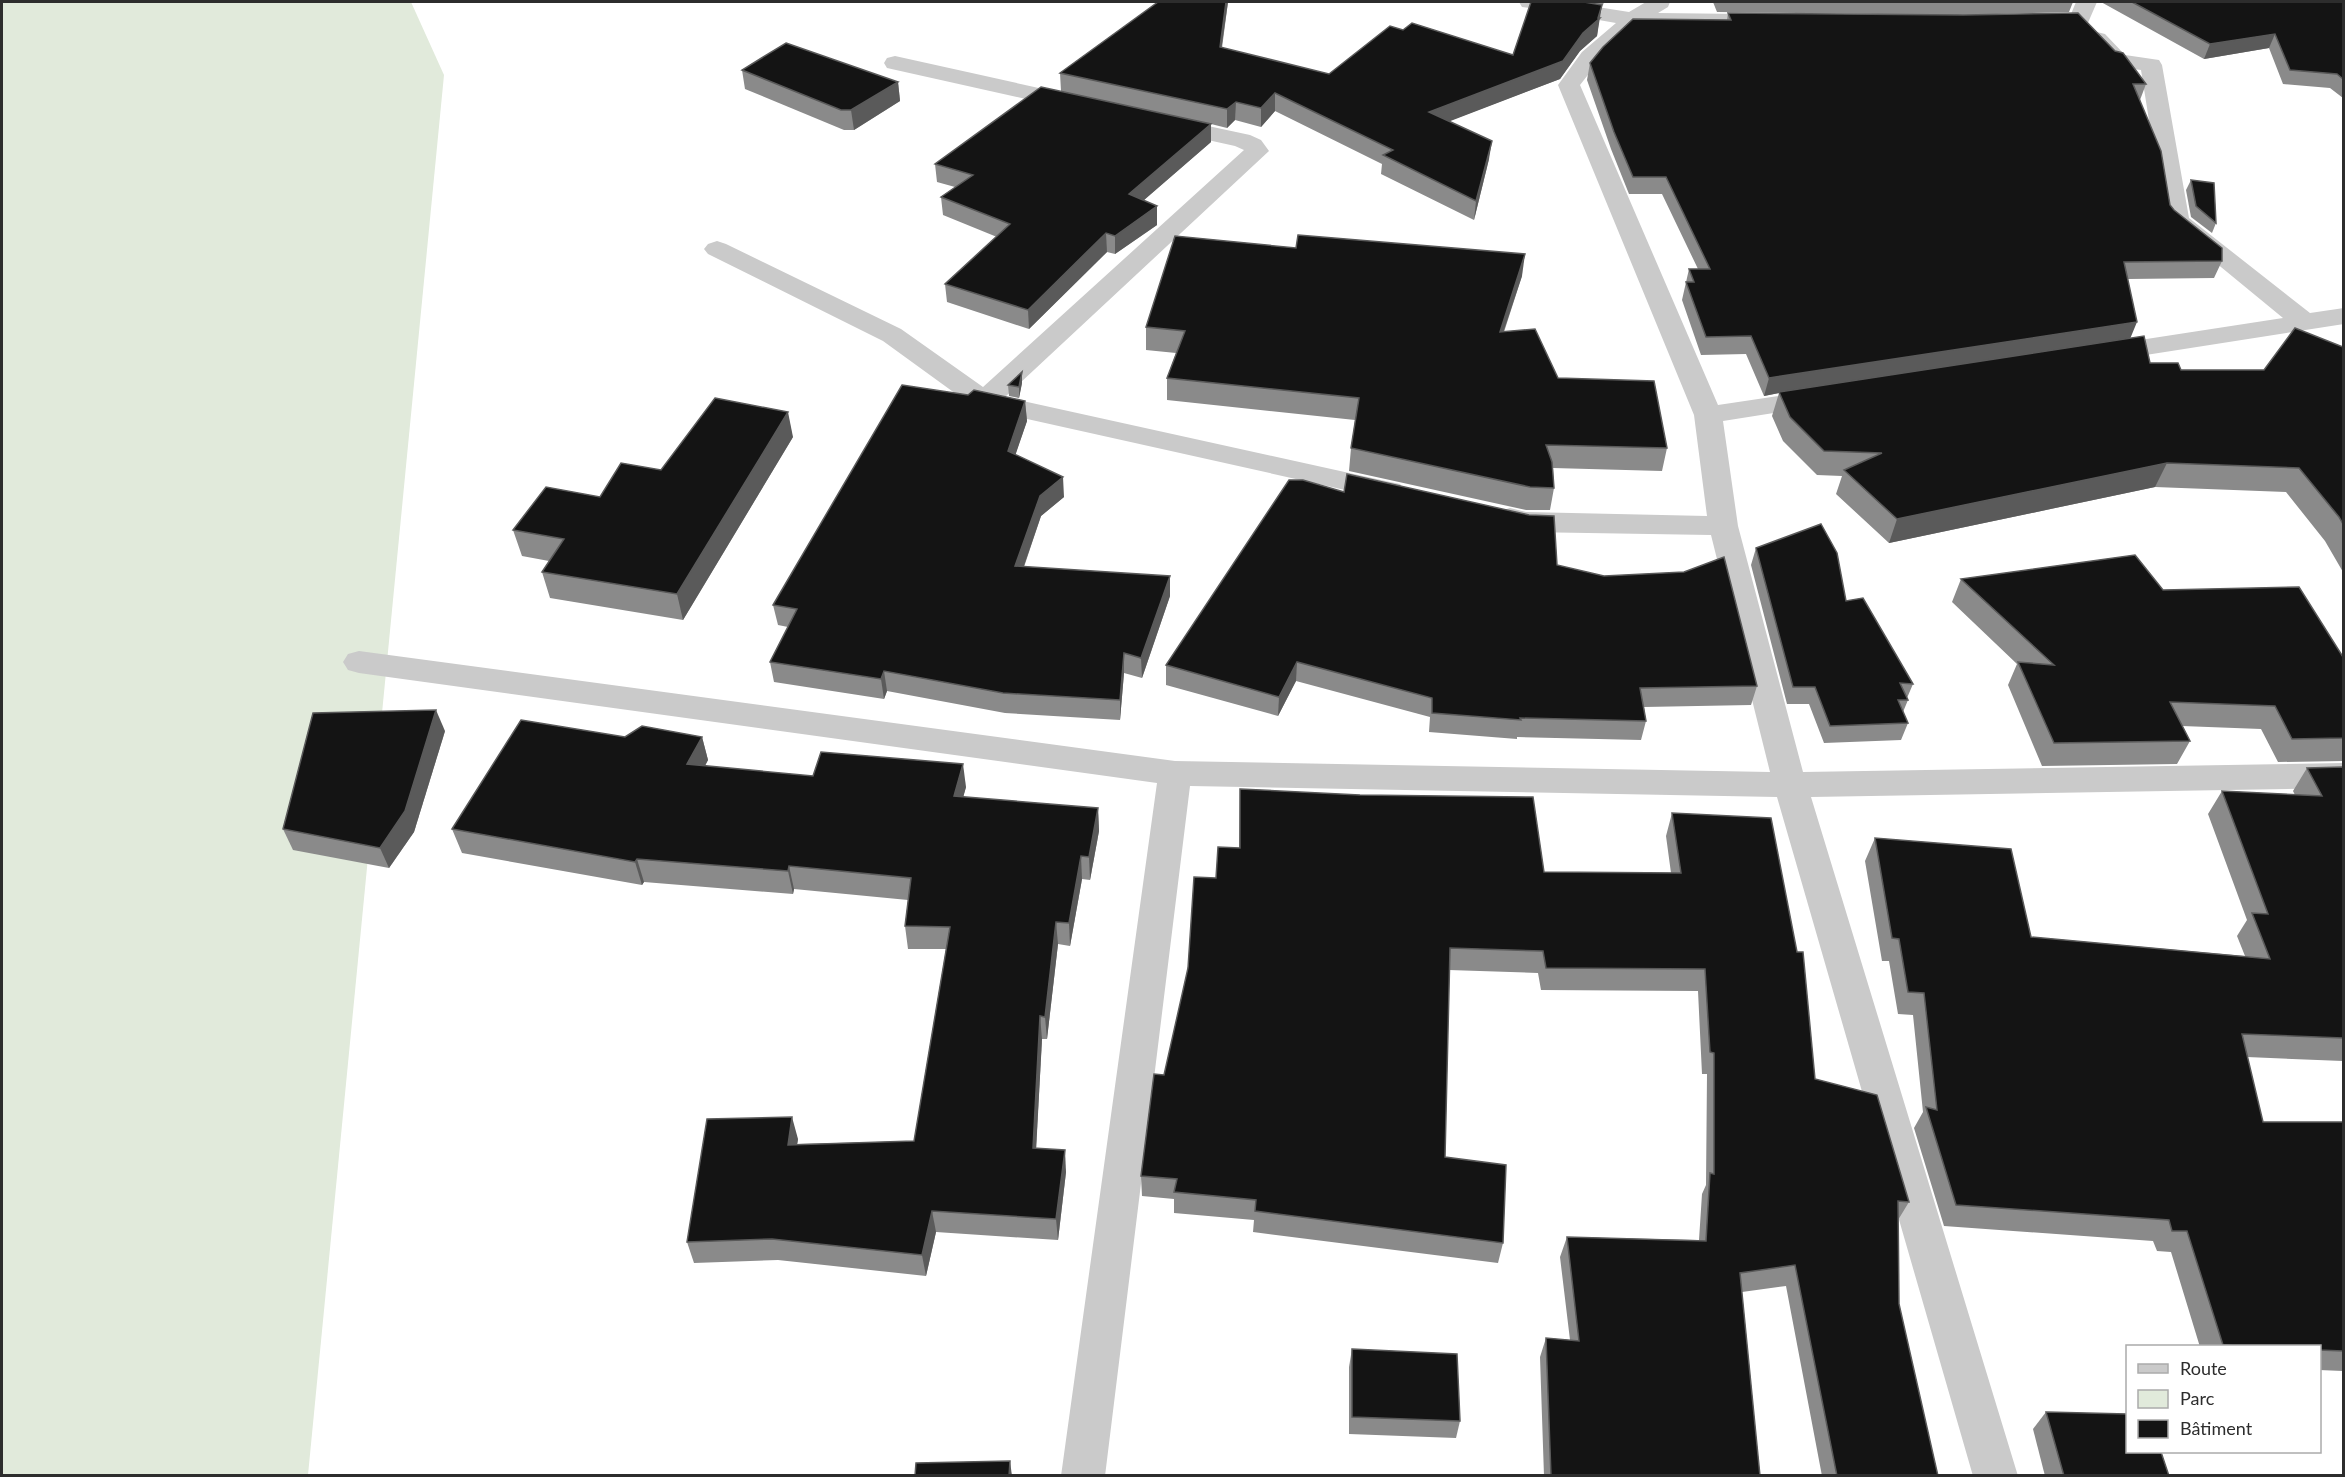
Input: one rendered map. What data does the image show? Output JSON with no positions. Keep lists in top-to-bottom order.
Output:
{
  "legend": ["Route", "Parc", "Bâtiment"]
}
